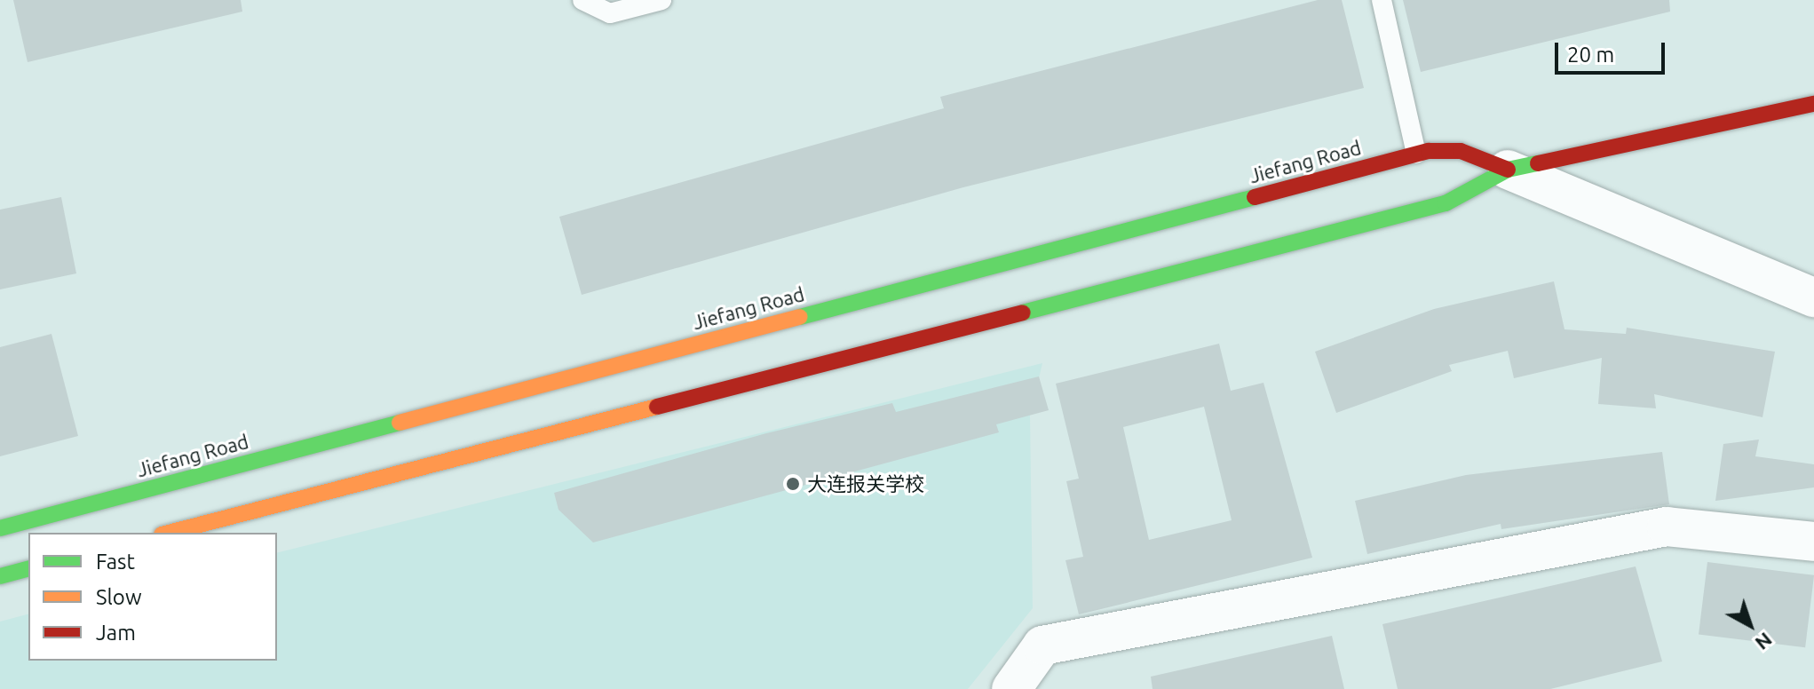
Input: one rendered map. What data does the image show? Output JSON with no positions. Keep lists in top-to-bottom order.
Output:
{
  "streets": {
    "main road": ["Jiefang Road"]
  },
  "places": ["大连报关学校"],
  "legend": ["Fast", "Slow", "Jam"],
  "scale_bar": "20 m",
  "north": "bottom right"
}
